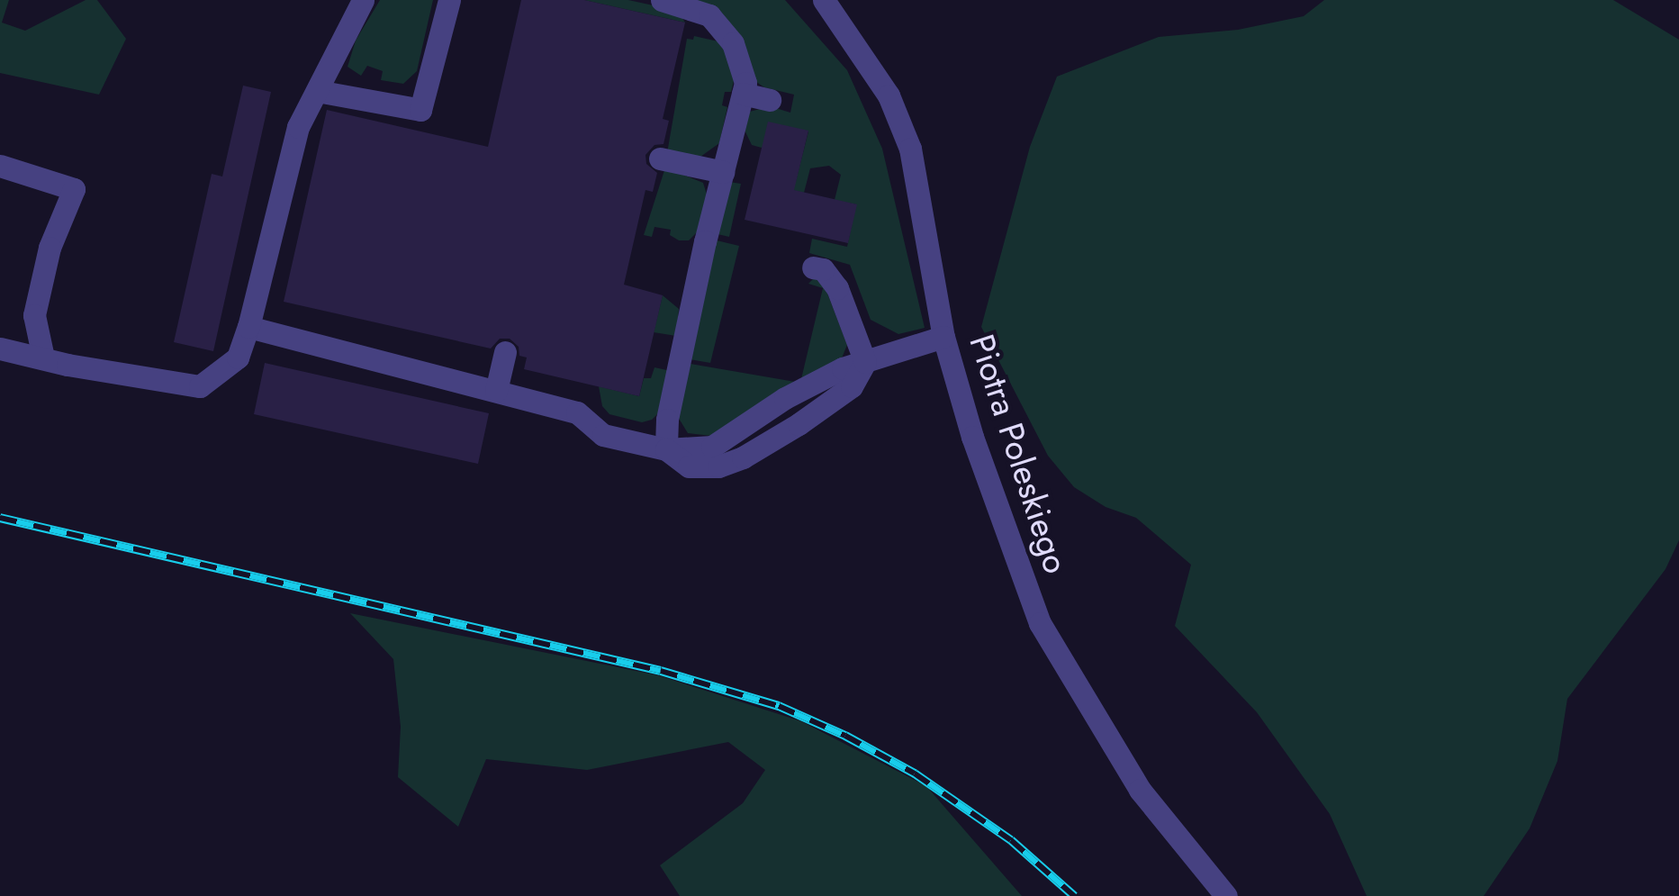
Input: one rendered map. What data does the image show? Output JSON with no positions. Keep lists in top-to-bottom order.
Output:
{
  "streets": {
    "street": ["Piotra Poleskiego"]
  }
}
